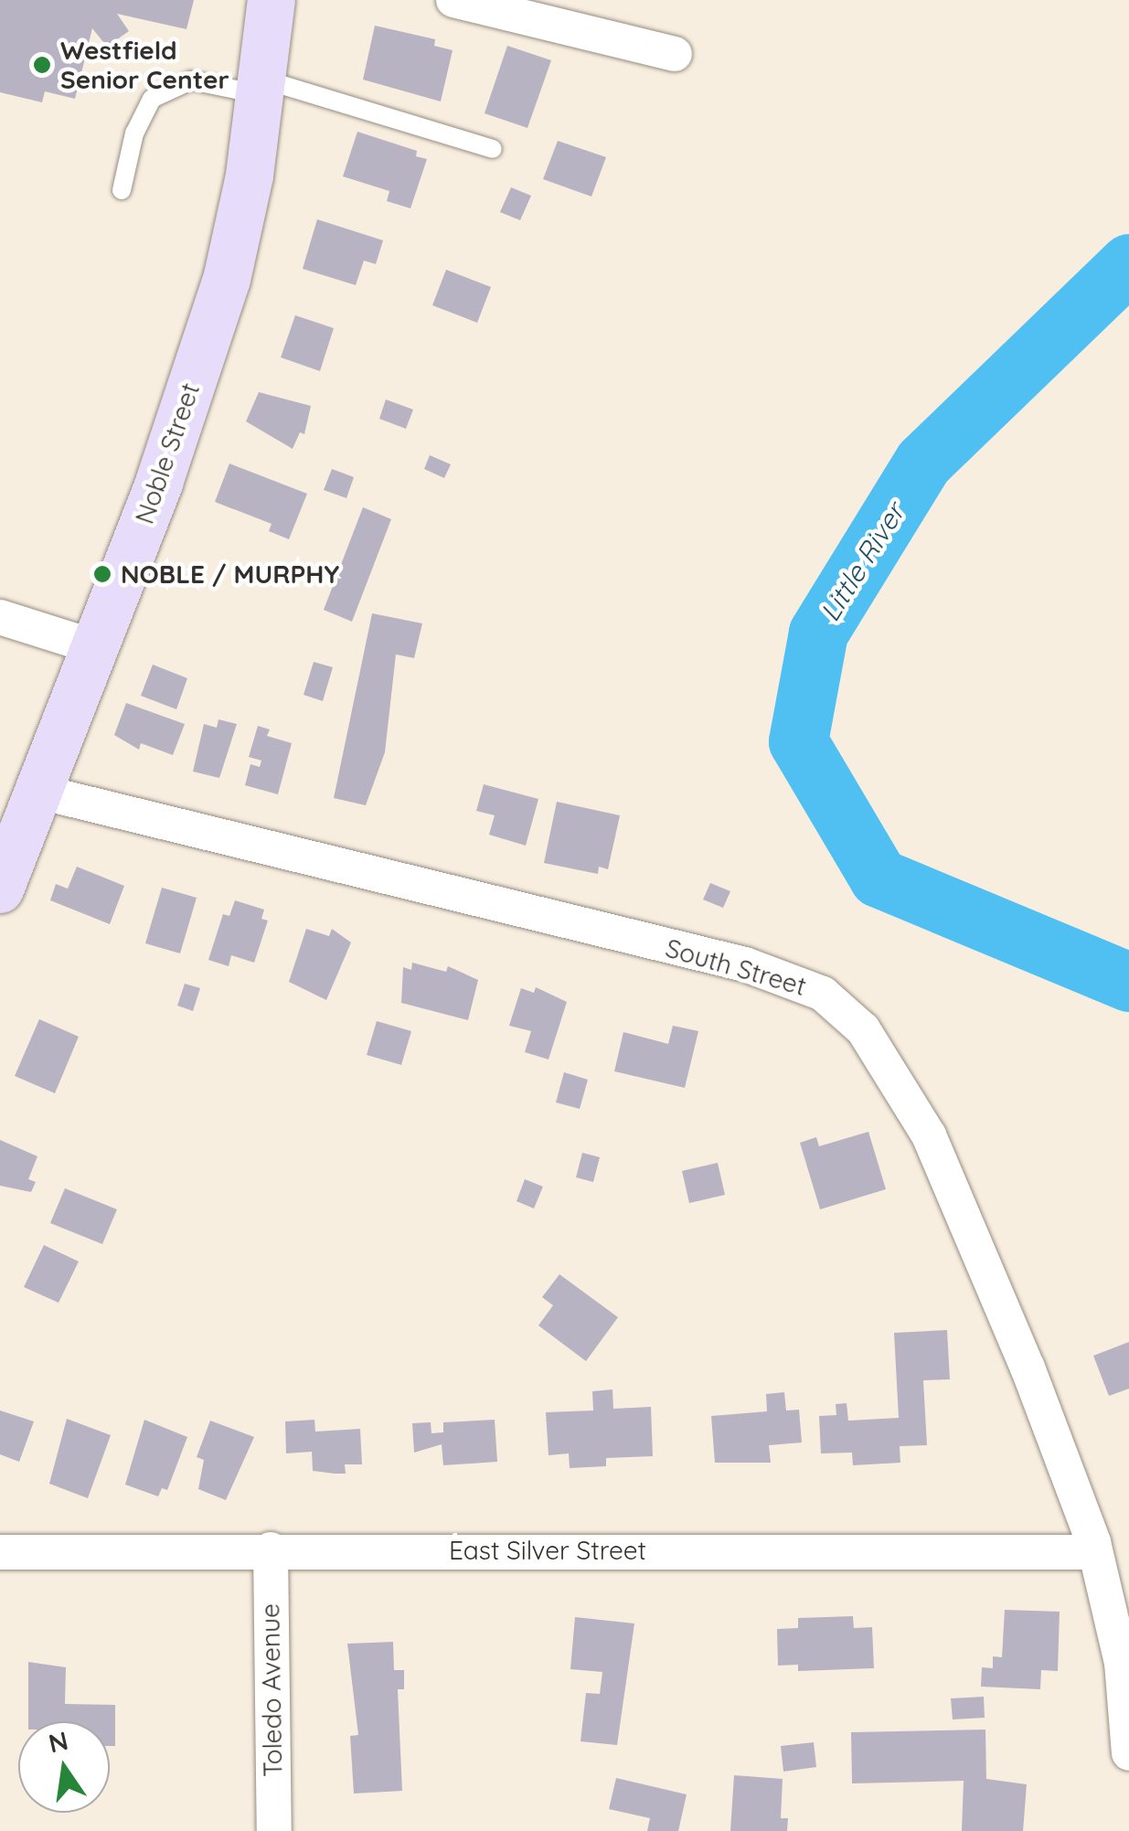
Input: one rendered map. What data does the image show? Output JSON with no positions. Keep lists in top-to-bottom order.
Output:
{
  "streets": {
    "main road": ["Noble Street"],
    "street": ["South Street", "East Silver Street", "Toledo Avenue"]
  },
  "crossings": [
    ["Noble Street", "South Street"],
    ["South Street", "East Silver Street"],
    ["East Silver Street", "Toledo Avenue"]
  ],
  "water": ["Little River"],
  "places": ["Westfield Senior Center", "NOBLE / MURPHY"],
  "north": "top"
}
